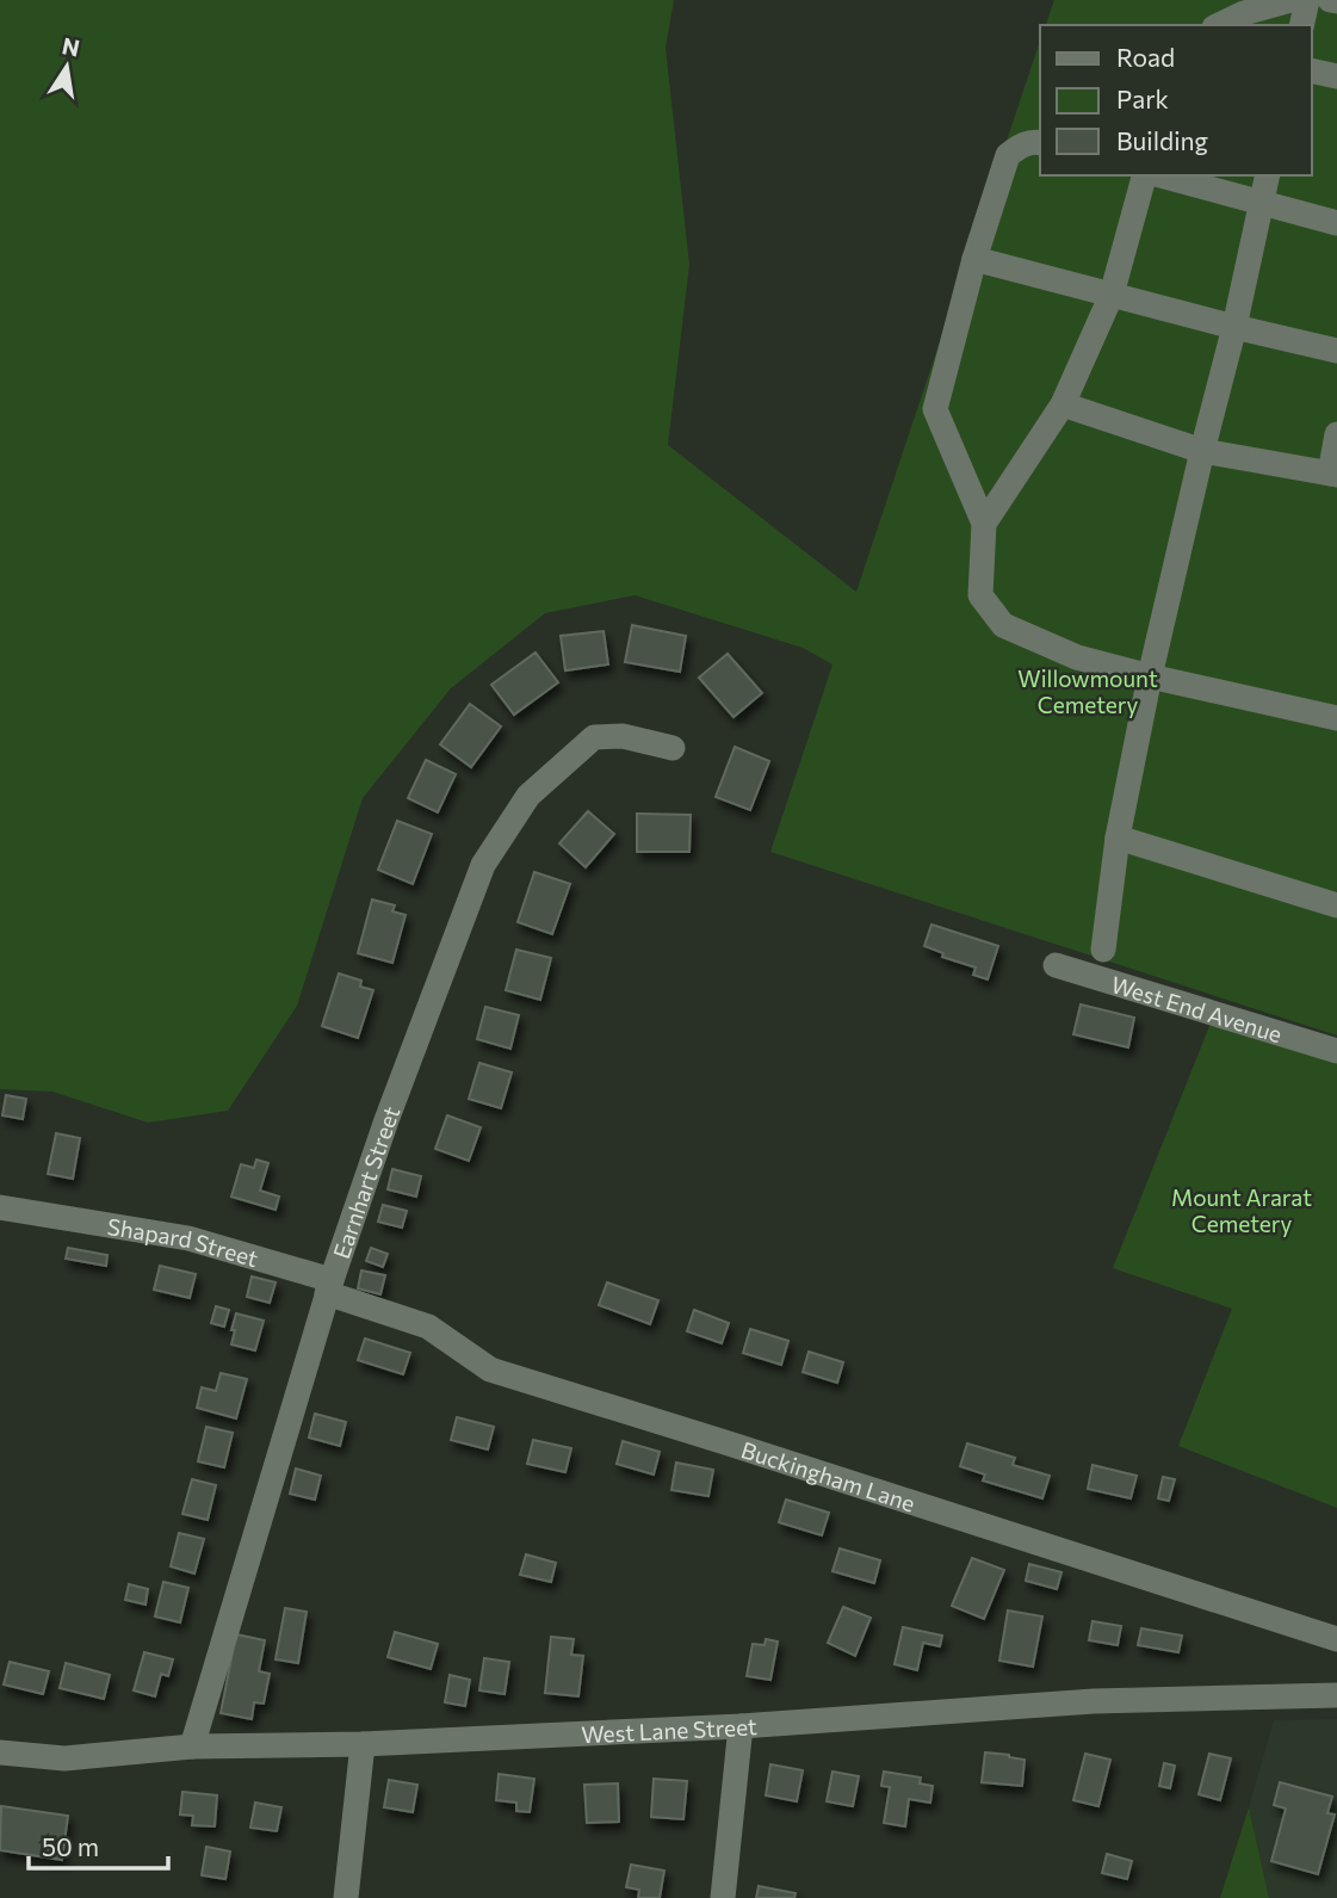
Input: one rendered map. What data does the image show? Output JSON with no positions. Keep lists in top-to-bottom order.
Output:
{
  "streets": {
    "street": [
      "West End Avenue",
      "Earnhart Street",
      "Shapard Street",
      "Buckingham Lane",
      "West Lane Street"
    ]
  },
  "crossings": [
    ["Earnhart Street", "Shapard Street"],
    ["Earnhart Street", "Buckingham Lane"],
    ["Earnhart Street", "West Lane Street"],
    ["Shapard Street", "Buckingham Lane"]
  ],
  "parks": ["Willowmount Cemetery", "Mount Ararat Cemetery"],
  "legend": ["Road", "Park", "Building"],
  "scale_bar": "50 m",
  "north": "top"
}
